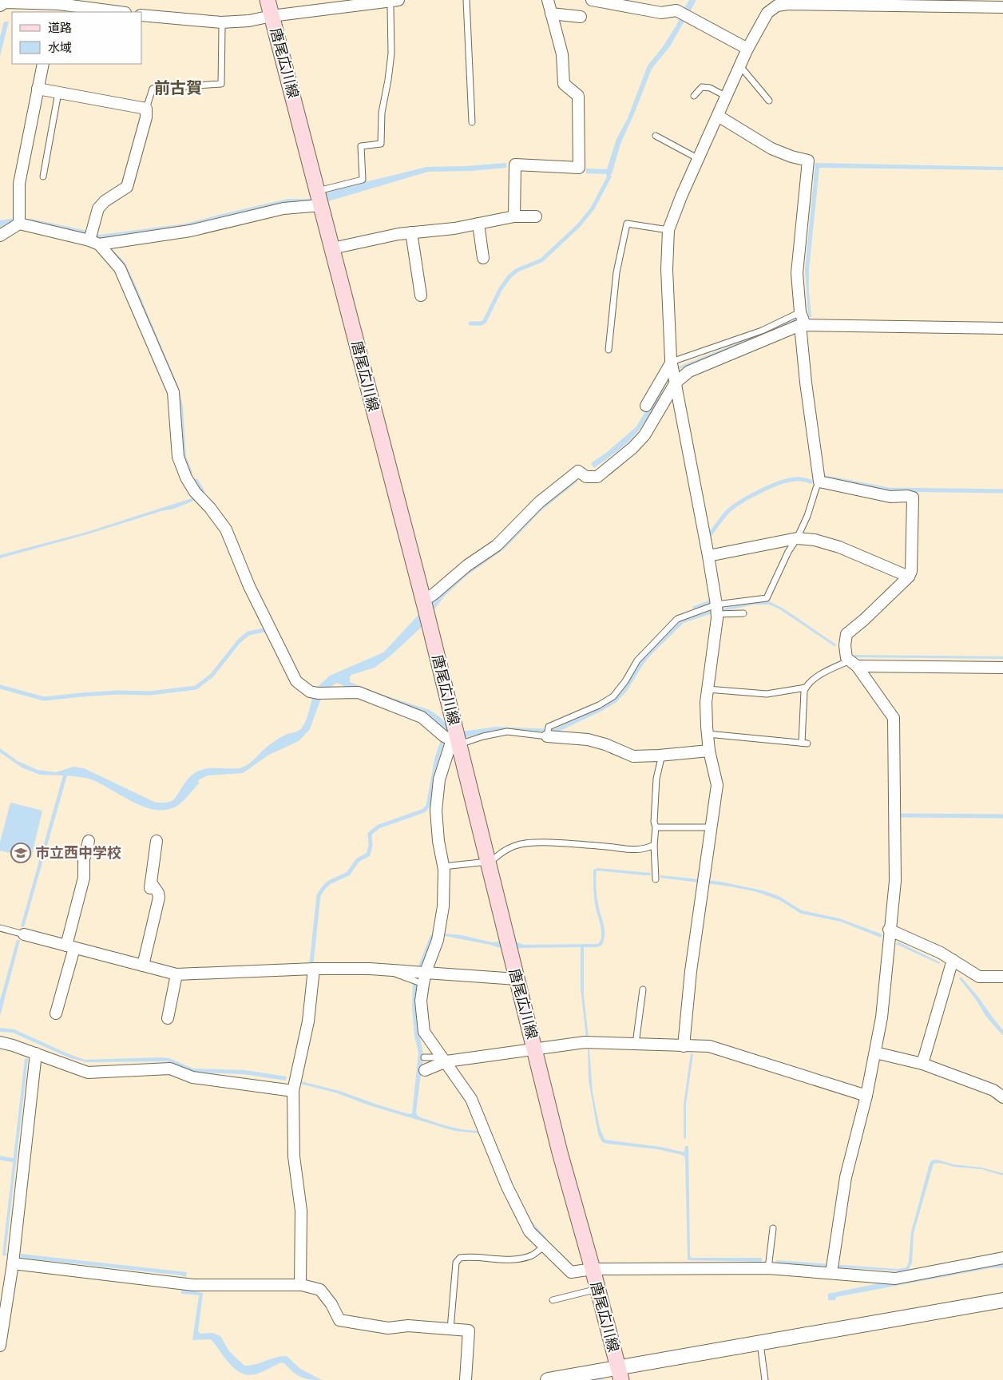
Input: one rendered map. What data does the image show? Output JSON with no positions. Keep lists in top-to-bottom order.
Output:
{
  "streets": {
    "main road": ["唐尾広川線"]
  },
  "districts": ["前古賀"],
  "places": {
    "school or university": ["市立西中学校"]
  },
  "legend": ["道路", "水域"]
}
